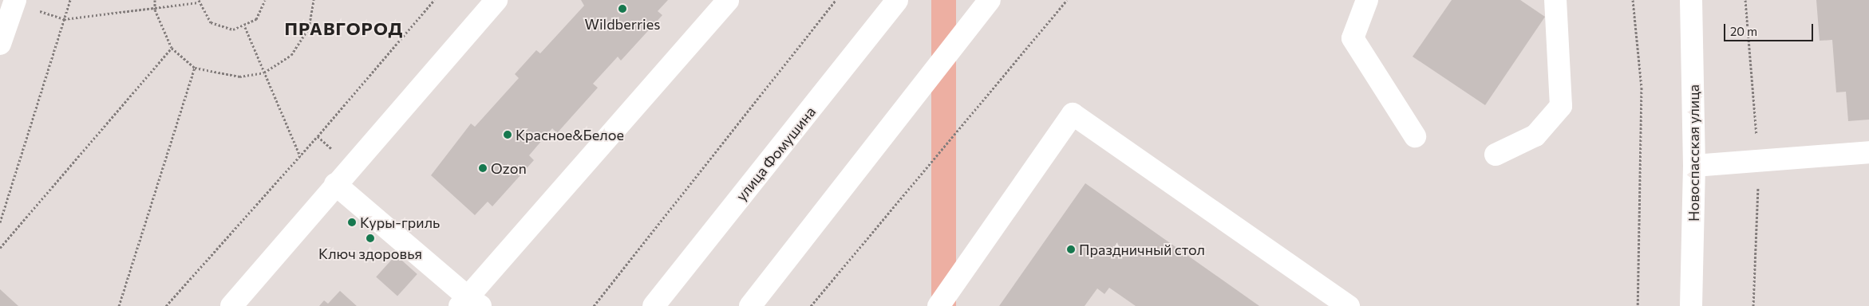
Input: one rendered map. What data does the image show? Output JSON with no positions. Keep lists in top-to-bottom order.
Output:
{
  "streets": {
    "main road": ["Новоспасская улица", "улица Фомушина"]
  },
  "districts": ["ПРАВГОРОД"],
  "places": [
    "Wildberries",
    "Красное&Белое",
    "Ozon",
    "Куры-гриль",
    "Ключ здоровья",
    "Праздничный стол"
  ],
  "scale_bar": "20 m"
}
